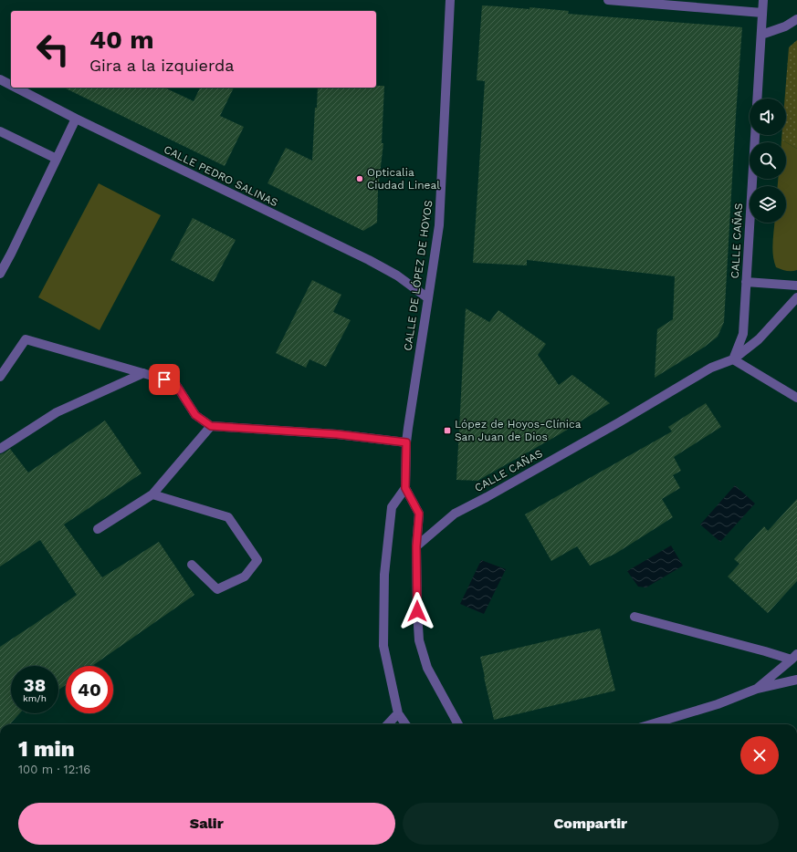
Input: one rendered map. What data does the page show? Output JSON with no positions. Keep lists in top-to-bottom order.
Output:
{
  "streets": {
    "street": ["CALLE PEDRO SALINAS", "CALLE CAÑAS", "CALLE DE LÓPEZ DE HOYOS"]
  },
  "crossings": [
    ["CALLE PEDRO SALINAS", "CALLE DE LÓPEZ DE HOYOS"],
    ["CALLE CAÑAS", "CALLE DE LÓPEZ DE HOYOS"]
  ],
  "places": {
    "other": ["Opticalia Ciudad Lineal"],
    "transit": ["López de Hoyos-Clínica San Juan de Dios"]
  },
  "page": {
    "turn": ["40 m", "Gira a la izquierda"],
    "speed": "38 km/h",
    "limit": "40",
    "heading": ["1 min", "100 m · 12:16"],
    "buttons": ["Salir", "Compartir"]
  }
}
